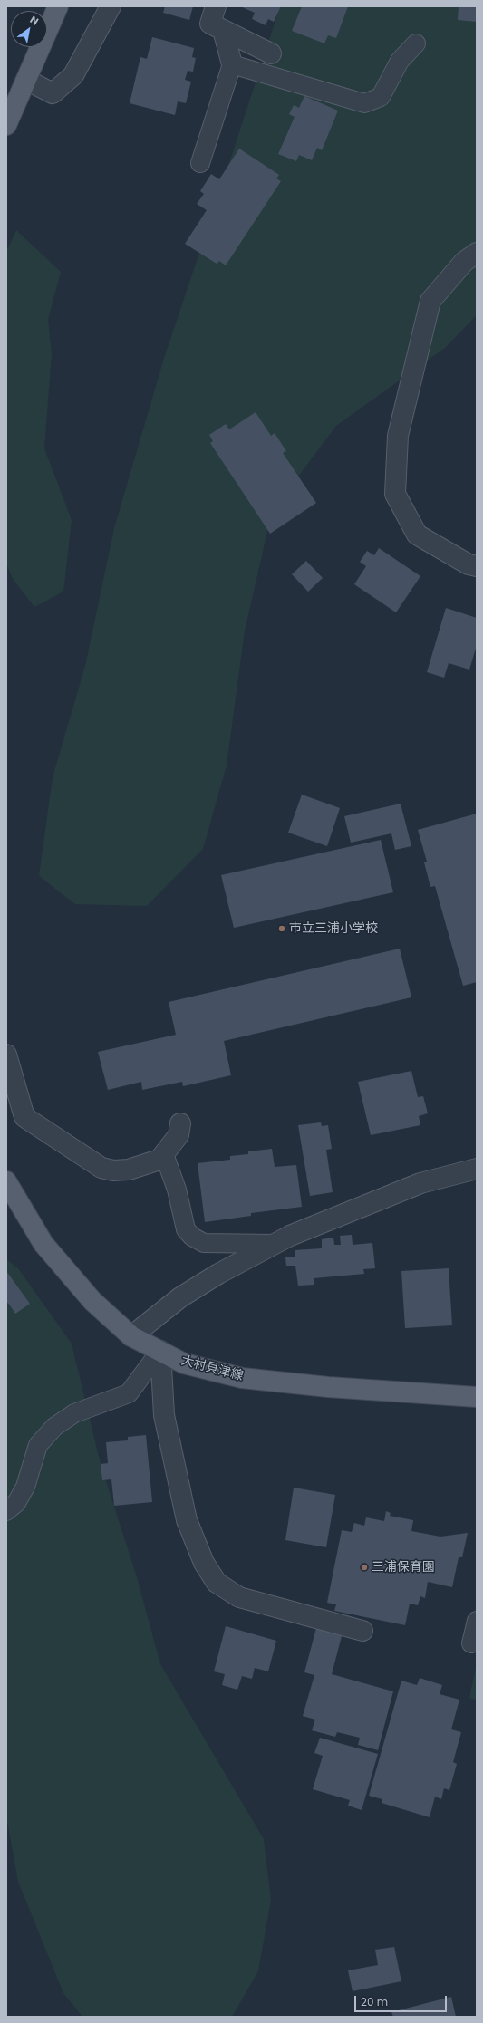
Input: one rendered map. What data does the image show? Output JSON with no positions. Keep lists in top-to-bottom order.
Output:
{
  "streets": {
    "main road": ["大村貝津線"]
  },
  "places": ["市立三浦小学校", "三浦保育園"],
  "scale_bar": "20 m",
  "north": "top right"
}
